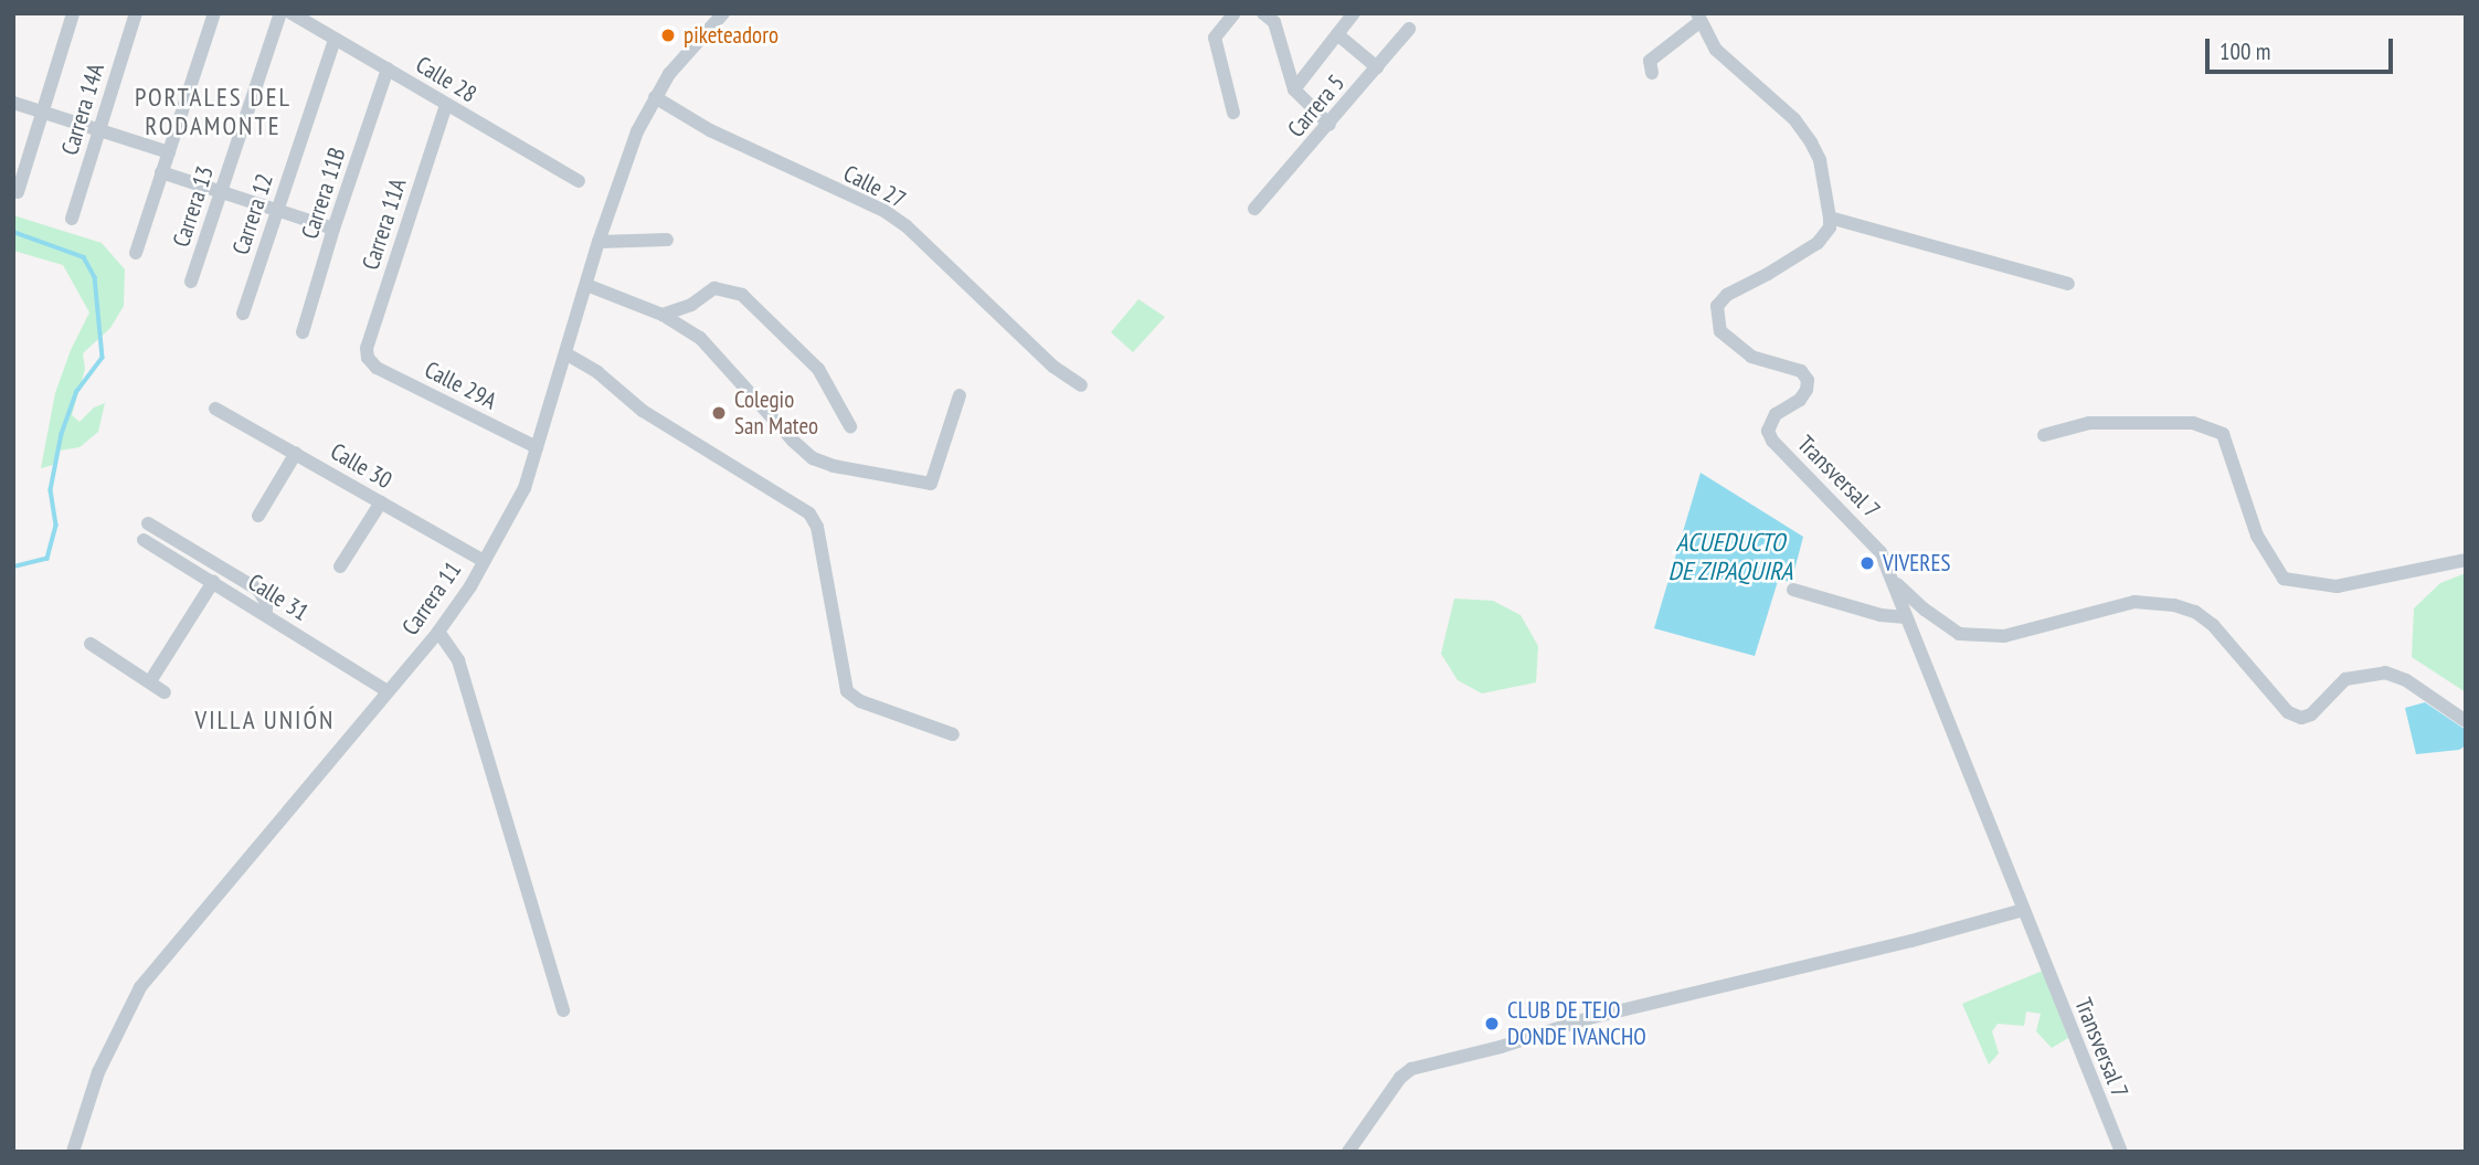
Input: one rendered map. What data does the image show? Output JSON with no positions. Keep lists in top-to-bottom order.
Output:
{
  "streets": {
    "street": [
      "Calle 28",
      "Carrera 5",
      "Carrera 14A",
      "Calle 27",
      "Carrera 11B",
      "Carrera 13",
      "Carrera 12",
      "Carrera 11A",
      "Calle 29A",
      "Calle 30",
      "Transversal 7",
      "Calle 31",
      "Carrera 11"
    ]
  },
  "crossings": [
    ["Calle 28", "Carrera 11B"],
    ["Calle 28", "Carrera 12"],
    ["Calle 28", "Carrera 11A"],
    ["Calle 27", "Carrera 11"],
    ["Carrera 11A", "Calle 29A"],
    ["Calle 29A", "Carrera 11"],
    ["Calle 30", "Carrera 11"],
    ["Calle 31", "Carrera 11"]
  ],
  "districts": ["PORTALES DEL RODAMONTE", "VILLA UNIÓN"],
  "water": ["ACUEDUCTO DE ZIPAQUIRA"],
  "places": [
    "piketeadoro",
    "Colegio San Mateo",
    "VIVERES",
    "CLUB DE TEJO DONDE IVANCHO"
  ],
  "scale_bar": "100 m"
}
